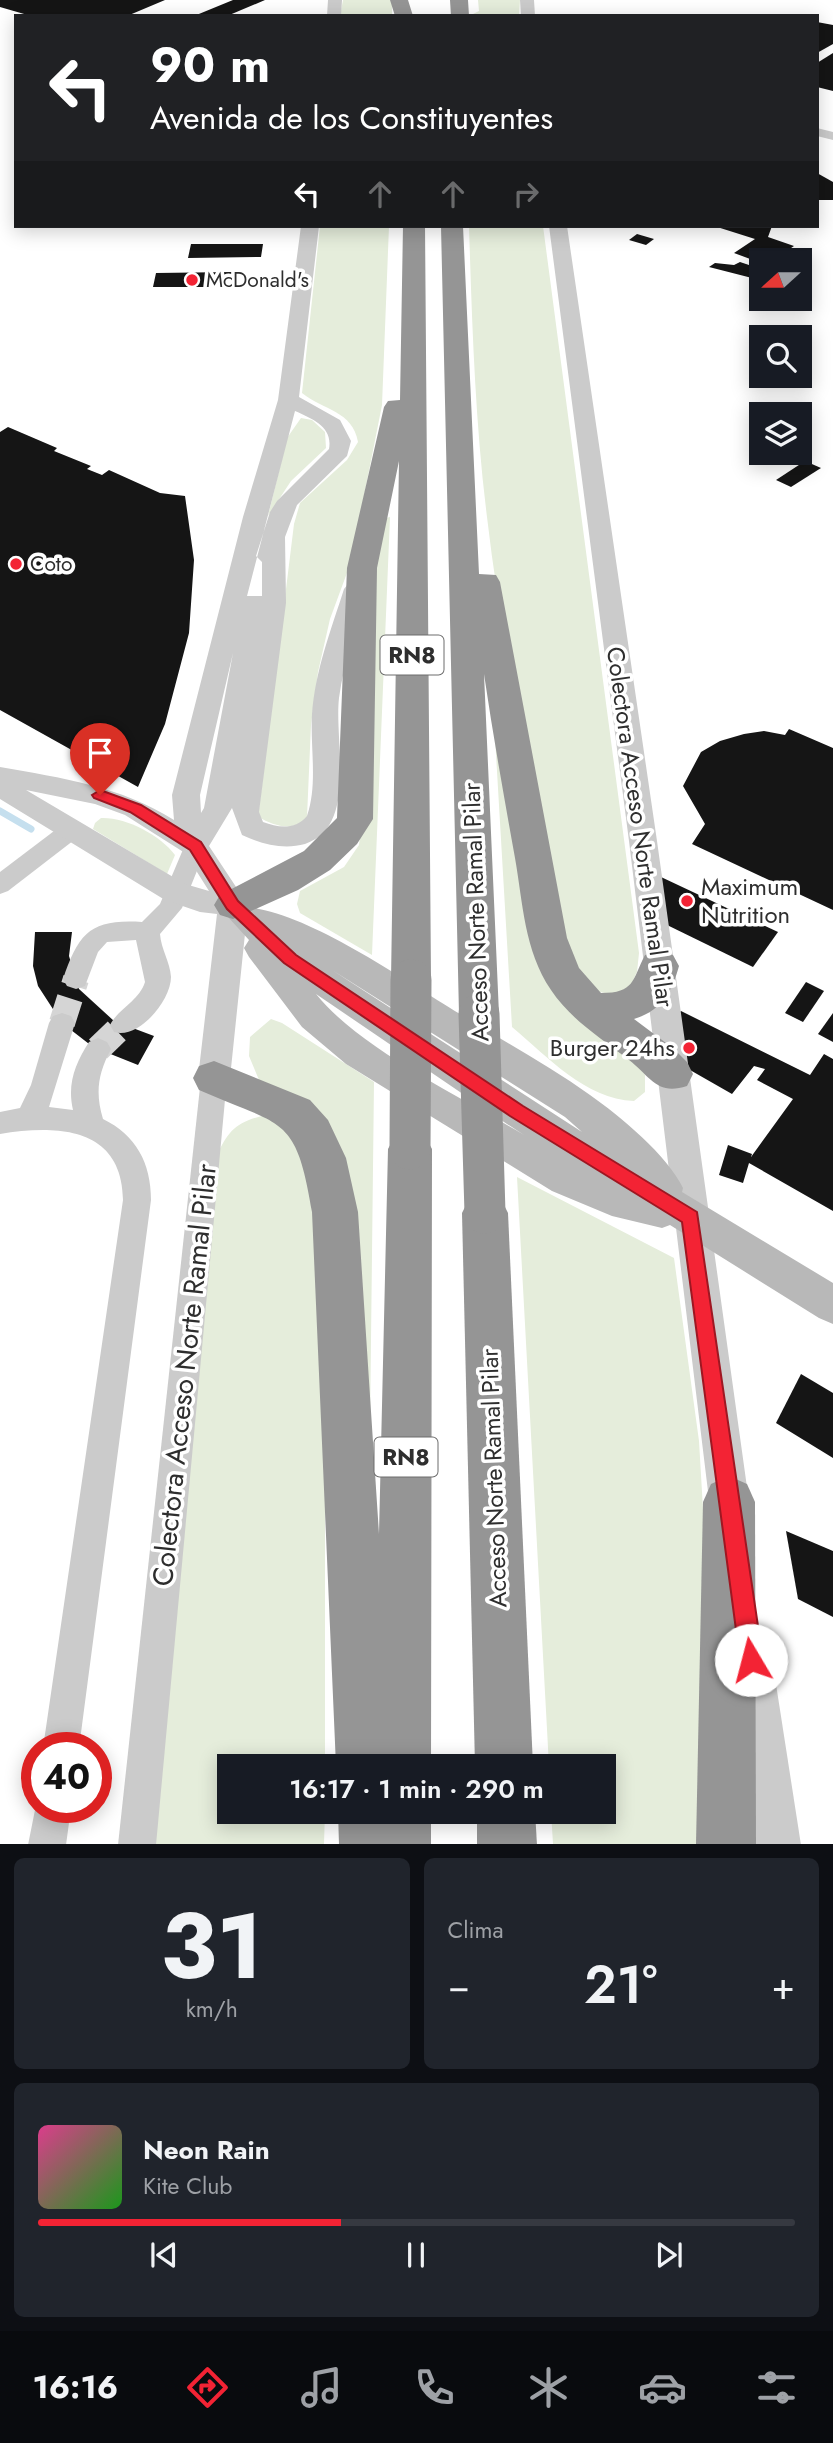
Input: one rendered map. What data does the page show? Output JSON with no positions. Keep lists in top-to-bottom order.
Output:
{
  "streets": {
    "highway": ["RN8", "Acceso Norte Ramal Pilar"],
    "street": ["Colectora Acceso Norte Ramal Pilar"]
  },
  "places": [
    "McDonald's",
    "Coto",
    "Maximum Nutrition",
    "Burger 24hs"
  ],
  "north": "left",
  "page": {
    "turn": ["90 m", "Avenida de los Constituyentes"],
    "limit": "40",
    "trip": "16:17 · 1 min · 290 m",
    "tile": [
      ["31", "km/h"],
      "Clima"
    ],
    "heat": ["−", "21°", "+"],
    "song": ["Neon Rain", "Kite Club"],
    "tabs": "16:16"
  }
}
